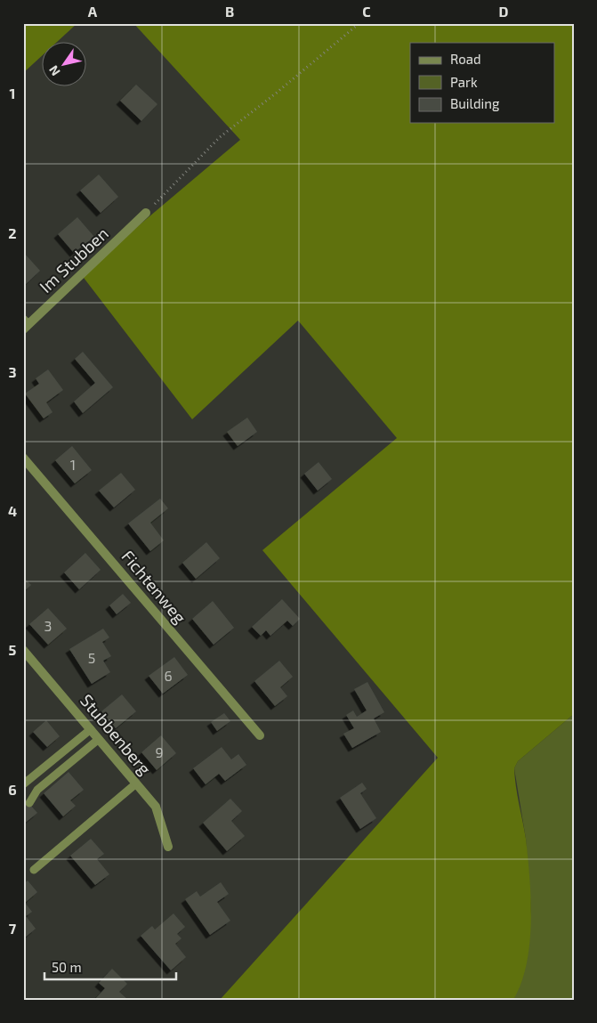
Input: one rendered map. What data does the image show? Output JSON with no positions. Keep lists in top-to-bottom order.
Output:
{
  "streets": {
    "street": ["Im Stubben", "Fichtenweg", "Stubbenberg"]
  },
  "house_numbers": [
    "1",
    "3",
    "5",
    "6",
    "9"
  ],
  "legend": ["Road", "Park", "Building"],
  "scale_bar": "50 m",
  "north": "bottom left",
  "grid": {
    "columns": [
      "A",
      "B",
      "C",
      "D"
    ],
    "rows": [
      "1",
      "2",
      "3",
      "4",
      "5",
      "6",
      "7"
    ]
  }
}
